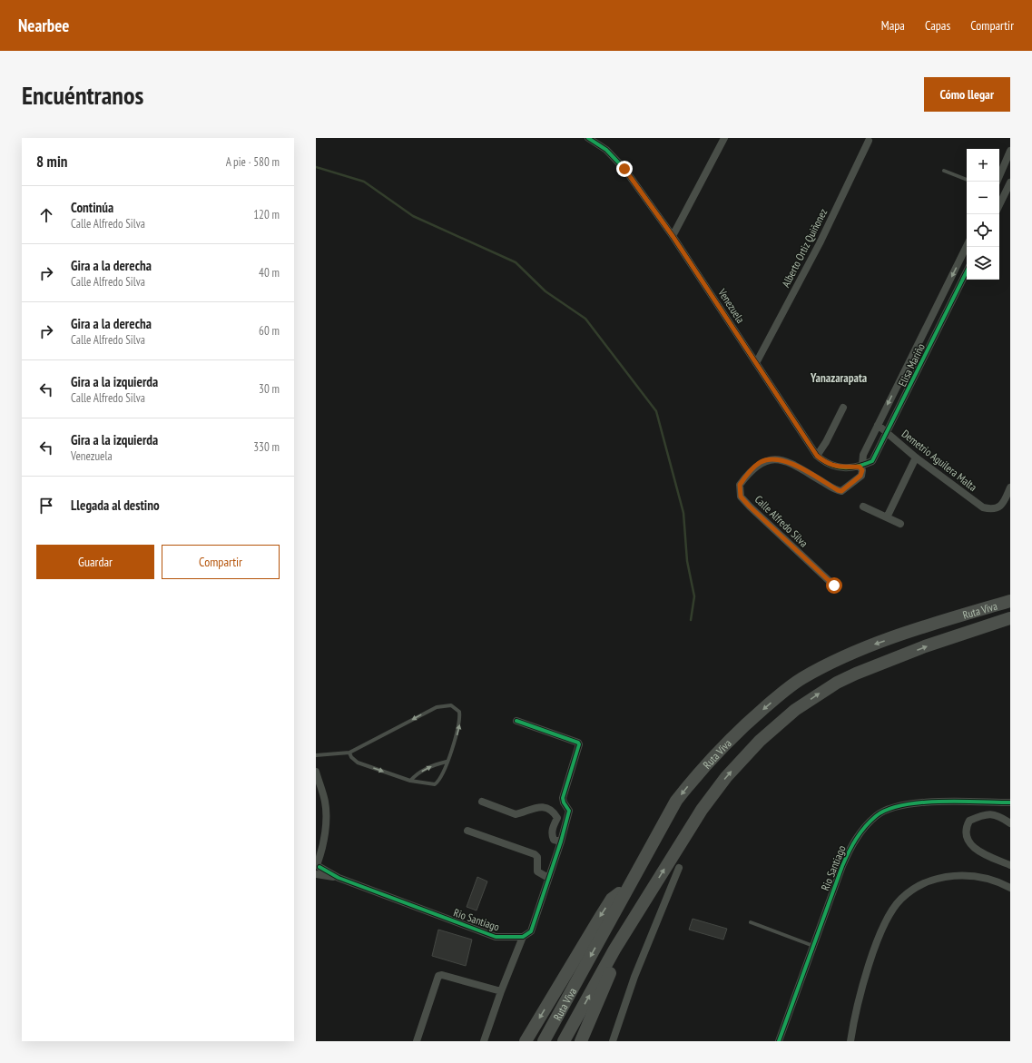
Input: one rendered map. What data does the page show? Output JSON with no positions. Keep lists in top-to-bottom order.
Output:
{
  "streets": {
    "highway": ["Ruta Viva"],
    "street": [
      "Alberto Ortiz Quiñonez",
      "Venezuela",
      "Elisa Mariño",
      "Demetrio Aguilera Malta",
      "Calle Alfredo Silva",
      "Rio Santiago"
    ]
  },
  "crossings": [
    ["Alberto Ortiz Quiñonez", "Venezuela"],
    ["Venezuela", "Elisa Mariño"],
    ["Venezuela", "Calle Alfredo Silva"],
    ["Elisa Mariño", "Demetrio Aguilera Malta"],
    ["Elisa Mariño", "Calle Alfredo Silva"]
  ],
  "districts": ["Yanazarapata"],
  "page": {
    "header": "Nearbee",
    "nav": ["Mapa", "Capas", "Compartir"],
    "buttons": [
      "Cómo llegar",
      ["Guardar", "Compartir"]
    ],
    "title": "Encuéntranos",
    "heading": ["8 min", "A pie · 580 m"],
    "map_buttons": ["+", "−"],
    "list": [
      ["Continúa", "Calle Alfredo Silva", "120 m"],
      ["Gira a la derecha", "Calle Alfredo Silva", "40 m"],
      ["Gira a la derecha", "Calle Alfredo Silva", "60 m"],
      ["Gira a la izquierda", "Calle Alfredo Silva", "30 m"],
      ["Gira a la izquierda", "Venezuela", "330 m"],
      "Llegada al destino"
    ]
  }
}
